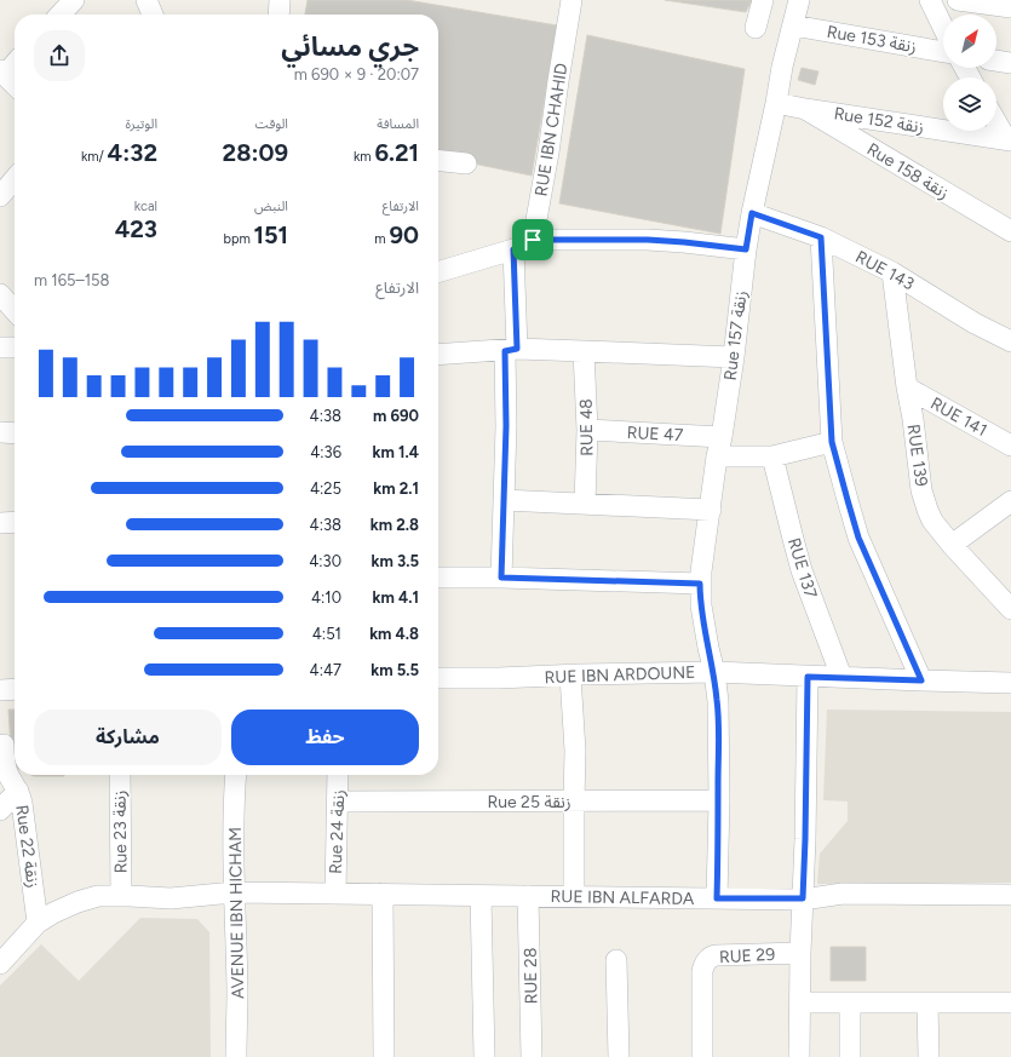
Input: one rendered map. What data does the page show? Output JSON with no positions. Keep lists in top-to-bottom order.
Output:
{
  "streets": {
    "street": [
      "Rue 153 زنقة",
      "Rue 152 زنقة",
      "RUE IBN CHAHID",
      "Rue 158 زنقة",
      "RUE 143",
      "Rue 157 زنقة",
      "RUE 141",
      "RUE 48",
      "RUE 47",
      "RUE 139",
      "RUE 137",
      "RUE IBN ARDOUNE",
      "Rue 25 زنقة",
      "Rue 23 زنقة",
      "Rue 24 زنقة",
      "Rue 22 زنقة",
      "RUE IBN ALFARDA",
      "AVENUE IBN HICHAM",
      "RUE 29",
      "RUE 28"
    ]
  },
  "crossings": [
    ["Rue 153 زنقة", "Rue 157 زنقة"],
    ["Rue 152 زنقة", "Rue 158 زنقة"],
    ["Rue 152 زنقة", "Rue 157 زنقة"],
    ["RUE 143", "Rue 157 زنقة"],
    ["RUE 143", "RUE 139"],
    ["Rue 157 زنقة", "RUE 47"],
    ["Rue 157 زنقة", "RUE IBN ARDOUNE"],
    ["Rue 157 زنقة", "Rue 25 زنقة"],
    ["Rue 157 زنقة", "RUE IBN ALFARDA"],
    ["RUE 141", "RUE 139"],
    ["RUE 48", "RUE 47"],
    ["RUE 47", "RUE 137"],
    ["RUE 137", "RUE IBN ARDOUNE"],
    ["Rue 25 زنقة", "Rue 24 زنقة"],
    ["Rue 23 زنقة", "RUE IBN ALFARDA"],
    ["Rue 24 زنقة", "RUE IBN ALFARDA"],
    ["Rue 22 زنقة", "RUE IBN ALFARDA"],
    ["RUE IBN ALFARDA", "AVENUE IBN HICHAM"],
    ["RUE IBN ALFARDA", "RUE 28"]
  ],
  "north": "top right",
  "page": {
    "heading": ["جري مسائي", "20:07 · 9 × 690 m"],
    "stats": [
      ["المسافة", "6.21 km"],
      ["الوقت", "28:09"],
      ["الوتيرة", "4:32 /km"],
      ["الارتفاع", "90 m"],
      ["النبض", "151 bpm"],
      ["kcal", "423"]
    ],
    "chart": ["الارتفاع", "158–165 m"],
    "list": [
      {
        "name": "690 m",
        "note": "4:38"
      },
      {
        "name": "1.4 km",
        "note": "4:36"
      },
      {
        "name": "2.1 km",
        "note": "4:25"
      },
      {
        "name": "2.8 km",
        "note": "4:38"
      },
      {
        "name": "3.5 km",
        "note": "4:30"
      },
      {
        "name": "4.1 km",
        "note": "4:10"
      },
      {
        "name": "4.8 km",
        "note": "4:51"
      },
      {
        "name": "5.5 km",
        "note": "4:47"
      }
    ],
    "buttons": ["حفظ", "مشاركة"]
  }
}
